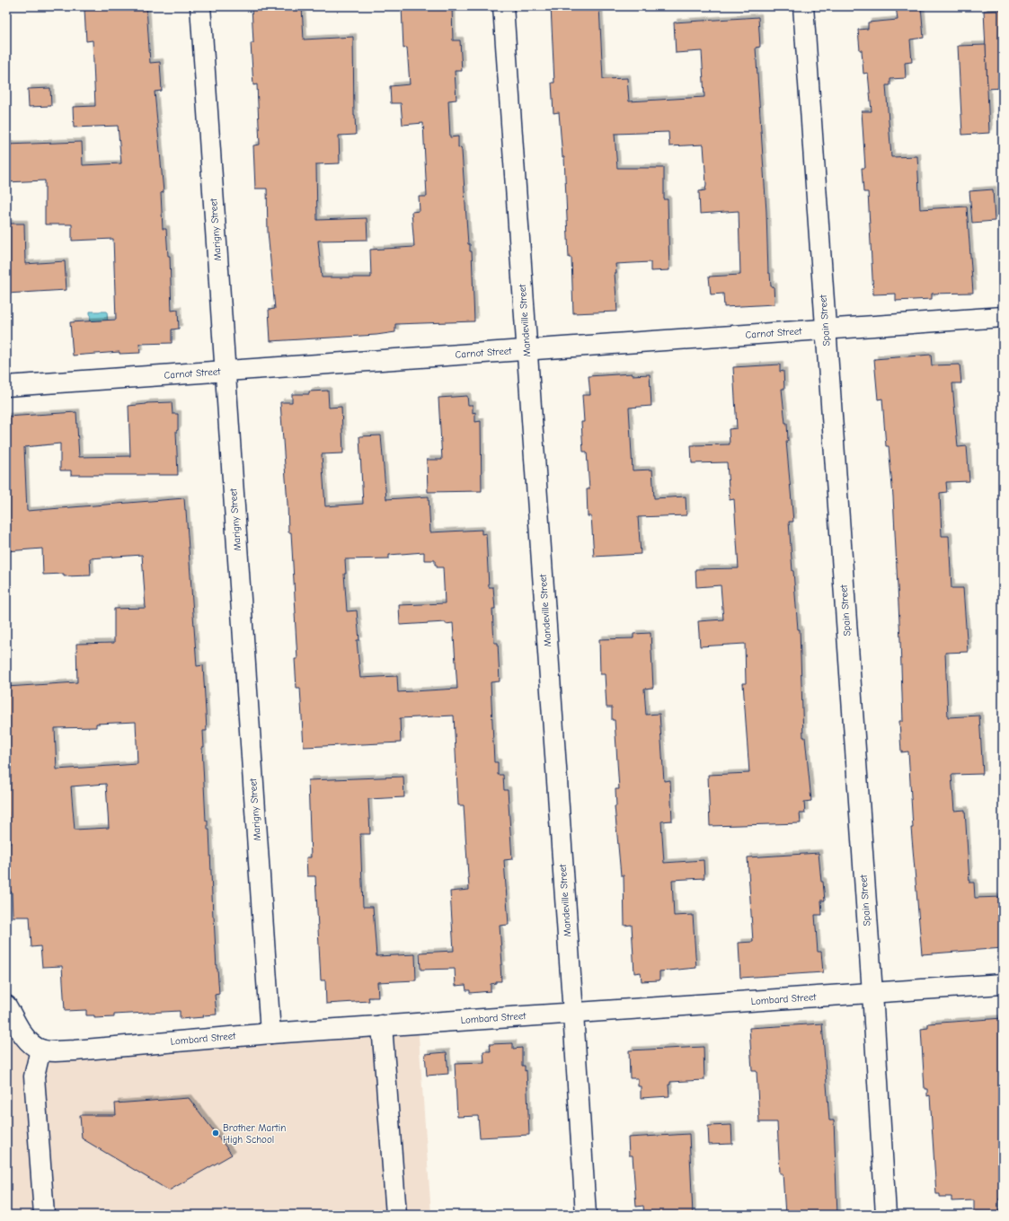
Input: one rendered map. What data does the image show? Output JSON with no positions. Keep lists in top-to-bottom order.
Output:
{
  "streets": {
    "street": [
      "Marigny Street",
      "Mandeville Street",
      "Spain Street",
      "Carnot Street",
      "Lombard Street"
    ]
  },
  "crossings": [
    ["Marigny Street", "Carnot Street"],
    ["Marigny Street", "Lombard Street"],
    ["Mandeville Street", "Carnot Street"],
    ["Mandeville Street", "Lombard Street"],
    ["Spain Street", "Carnot Street"],
    ["Spain Street", "Lombard Street"]
  ],
  "places": ["Brother Martin High School"]
}
